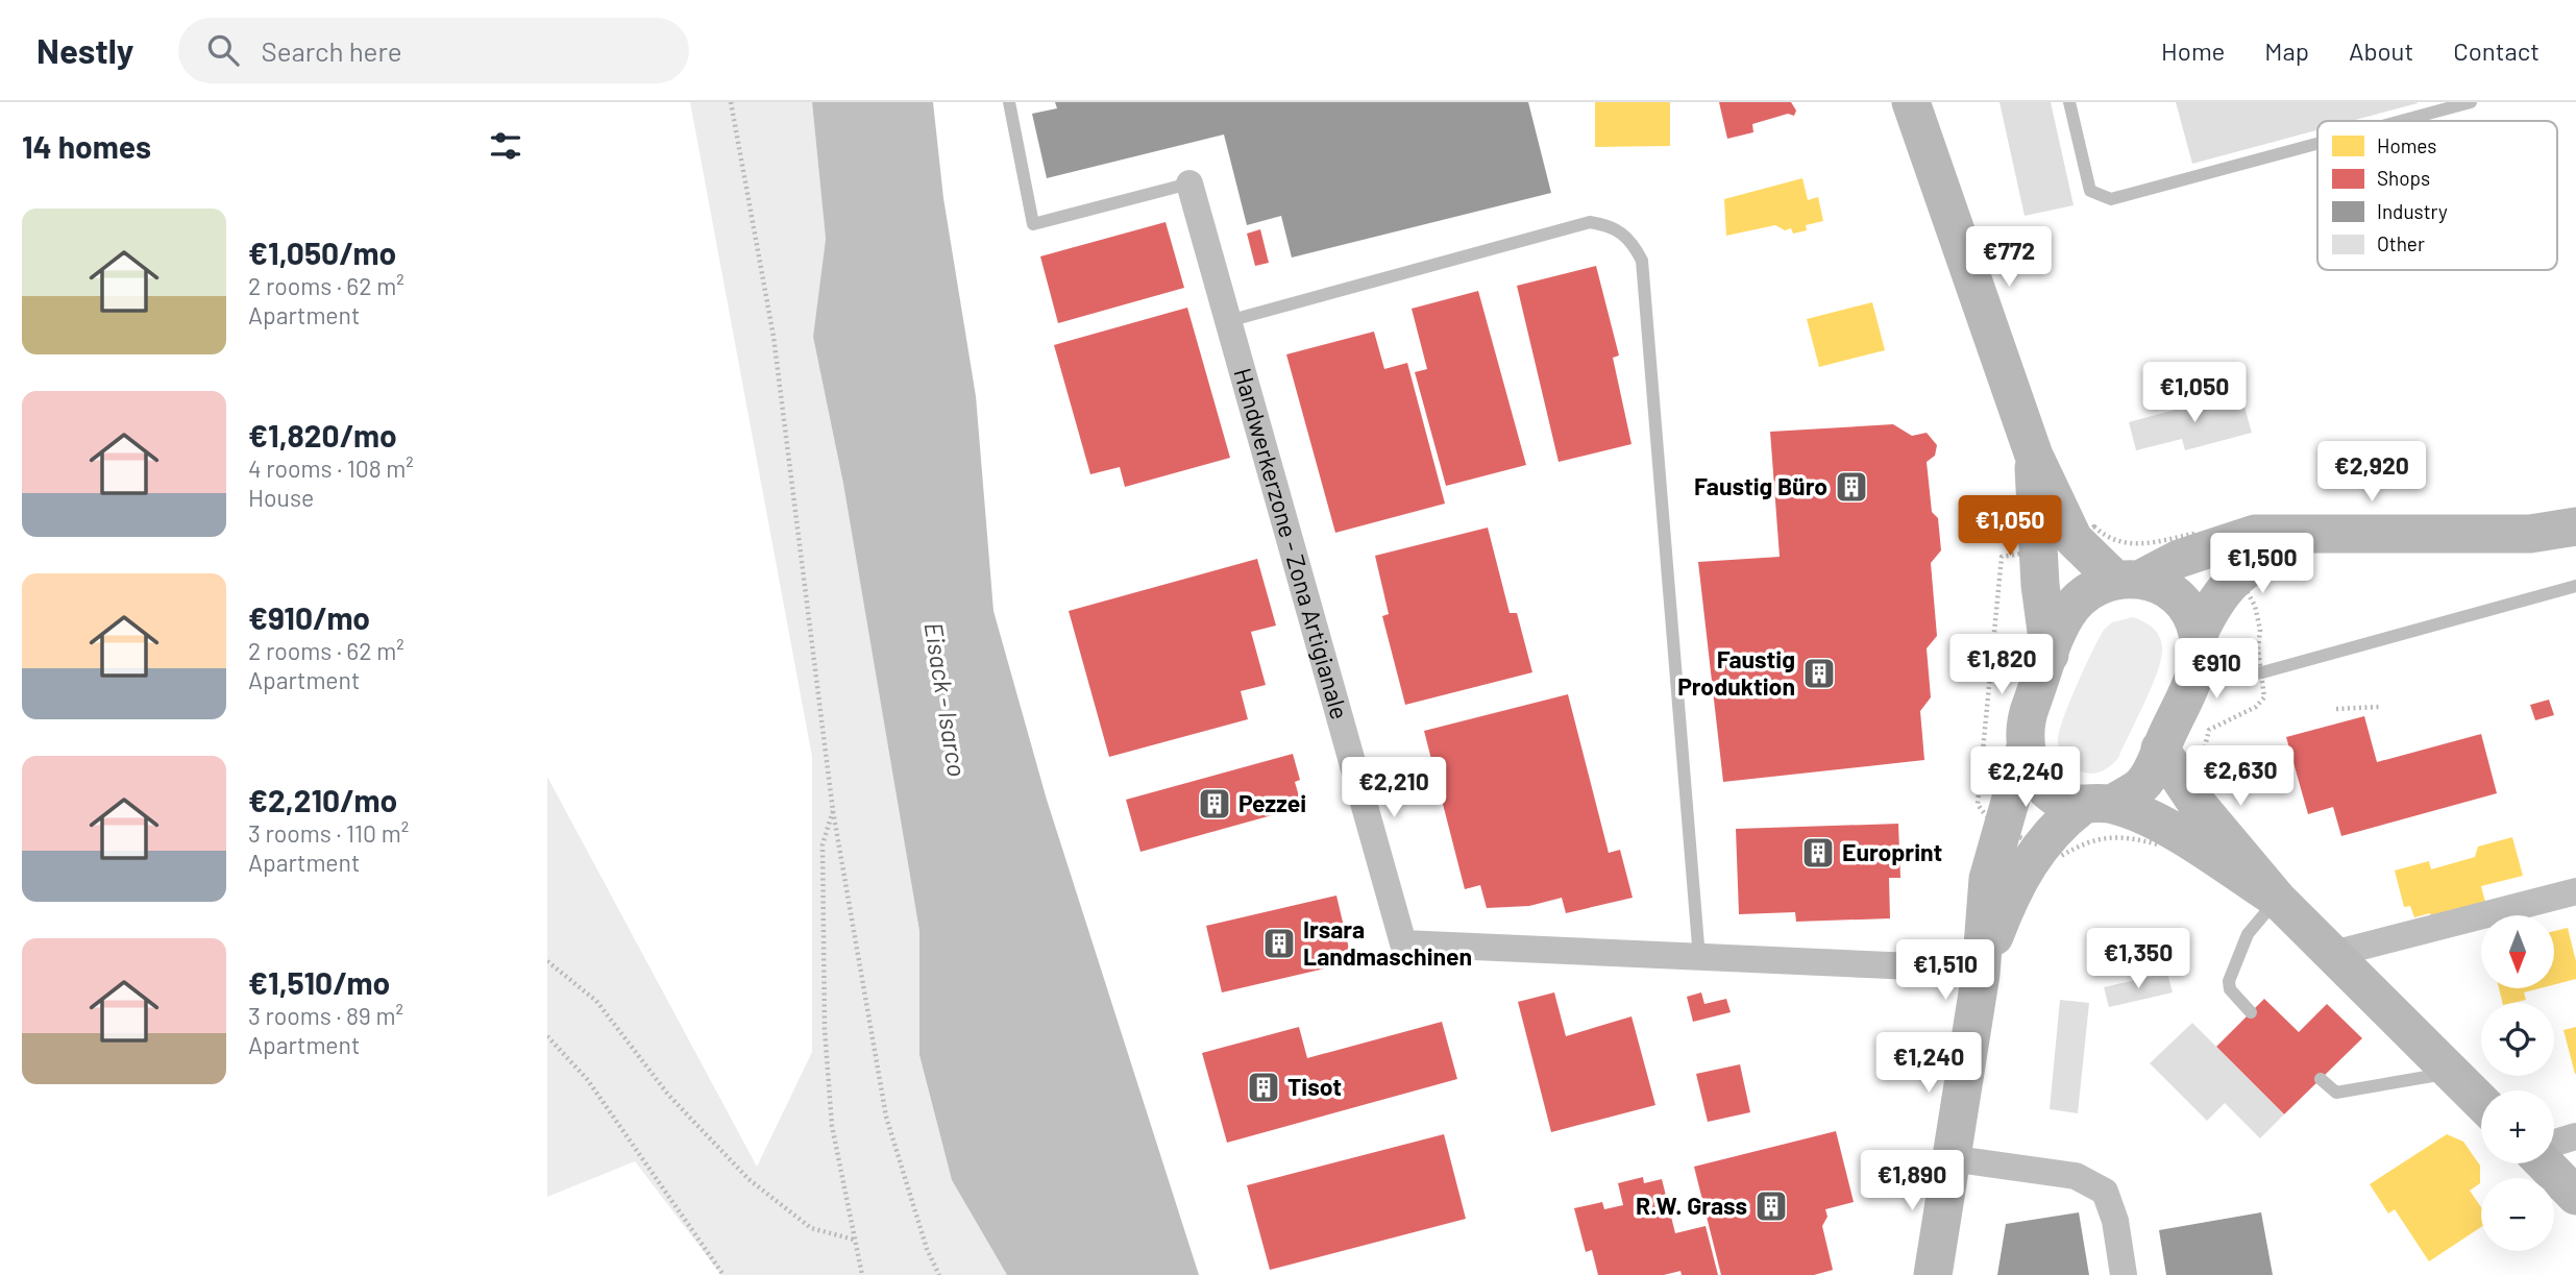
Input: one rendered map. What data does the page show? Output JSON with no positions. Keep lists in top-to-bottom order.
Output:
{
  "streets": {
    "street": ["Handwerkerzone - Zona Artigianale"]
  },
  "water": ["Eisack - Isarco"],
  "places": {
    "building": [
      "Faustig Büro",
      "Faustig Produktion",
      "Pezzei",
      "Europrint",
      "Irsara Landmaschinen",
      "Tisot",
      "R.W. Grass"
    ]
  },
  "legend": [
    "Homes",
    "Shops",
    "Industry",
    "Other"
  ],
  "north": "bottom",
  "page": {
    "header": "Nestly",
    "search": "Search here",
    "nav": [
      "Home",
      "Map",
      "About",
      "Contact"
    ],
    "heading": "14 homes",
    "list": [
      {
        "name": "€1,050/mo",
        "note": "2 rooms · 62 m² · Apartment"
      },
      {
        "name": "€1,820/mo",
        "note": "4 rooms · 108 m² · House"
      },
      {
        "name": "€910/mo",
        "note": "2 rooms · 62 m² · Apartment"
      },
      {
        "name": "€2,210/mo",
        "note": "3 rooms · 110 m² · Apartment"
      },
      {
        "name": "€1,510/mo",
        "note": "3 rooms · 89 m² · Apartment"
      }
    ],
    "price": [
      "€772",
      "€1,050",
      "€2,920",
      "€1,050",
      "€1,500",
      "€1,820",
      "€910",
      "€2,630",
      "€2,240",
      "€2,210",
      "€1,350",
      "€1,510",
      "€1,240",
      "€1,890"
    ],
    "map_buttons": ["+", "−"]
  }
}
